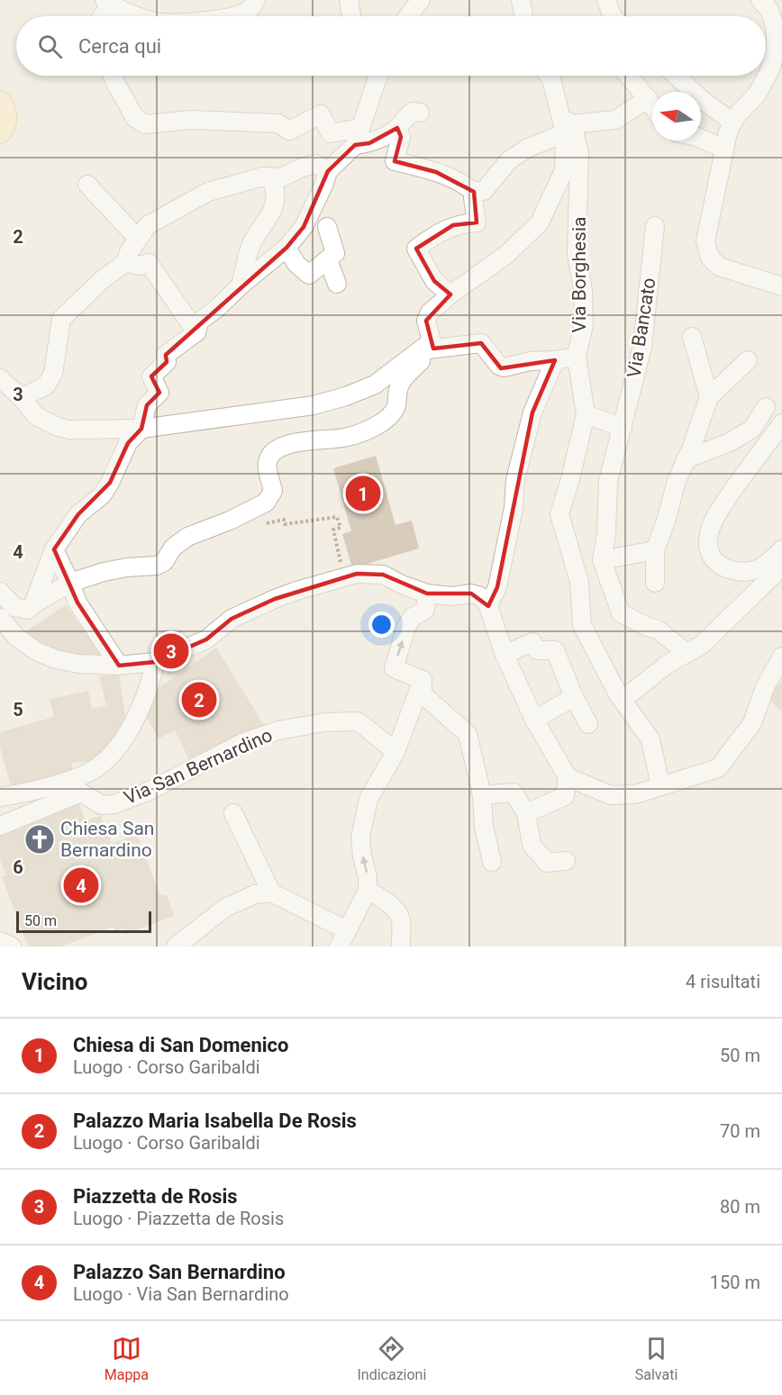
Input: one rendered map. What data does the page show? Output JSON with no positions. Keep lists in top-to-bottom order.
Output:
{
  "streets": {
    "street": ["Via Borghesia", "Via Bancato", "Via San Bernardino"]
  },
  "places": {
    "church": ["Chiesa San Bernardino"]
  },
  "scale_bar": "50 m",
  "north": "left",
  "page": {
    "search": "Cerca qui",
    "pins": [
      "1",
      "3",
      "2",
      "4"
    ],
    "scale": "50 m",
    "heading": ["Vicino", "4 risultati"],
    "list": [
      {
        "mark": "1",
        "name": "Chiesa di San Domenico",
        "note": "Luogo · Corso Garibaldi",
        "value": "50 m"
      },
      {
        "mark": "2",
        "name": "Palazzo Maria Isabella De Rosis",
        "note": "Luogo · Corso Garibaldi",
        "value": "70 m"
      },
      {
        "mark": "3",
        "name": "Piazzetta de Rosis",
        "note": "Luogo · Piazzetta de Rosis",
        "value": "80 m"
      },
      {
        "mark": "4",
        "name": "Palazzo San Bernardino",
        "note": "Luogo · Via San Bernardino",
        "value": "150 m"
      }
    ],
    "nav": ["Mappa", "Indicazioni", "Salvati"]
  },
  "grid": {
    "rows": [
      "2",
      "3",
      "4",
      "5",
      "6"
    ]
  }
}
